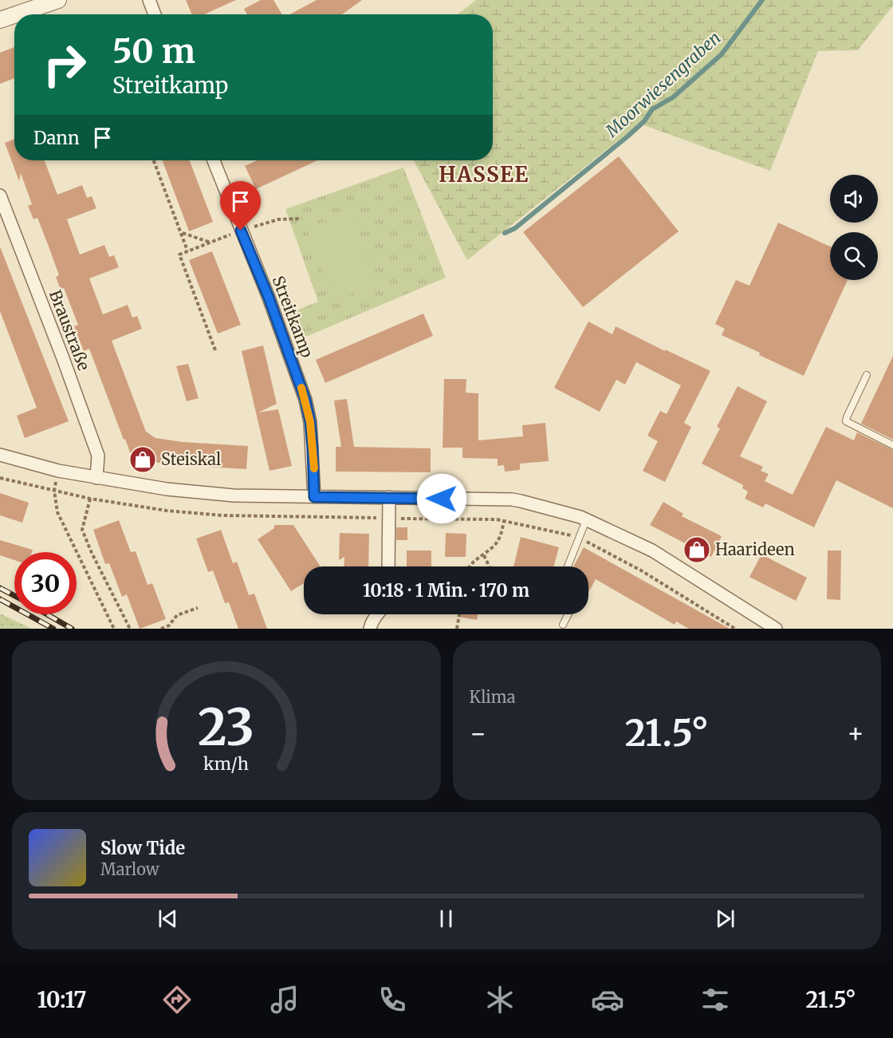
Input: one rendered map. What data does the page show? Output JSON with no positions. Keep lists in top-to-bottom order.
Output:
{
  "streets": {
    "street": ["Streitkamp", "Braustraße"]
  },
  "districts": ["HASSEE"],
  "water": ["Moorwiesengraben"],
  "places": {
    "shop": ["Steiskal", "Haarideen"]
  },
  "page": {
    "turn": ["50 m", "Streitkamp"],
    "then": "Dann",
    "limit": "30",
    "trip": "10:18 · 1 Min. · 170 m",
    "tile": "Klima",
    "heat": ["−", "21.5°", "+"],
    "song": ["Slow Tide", "Marlow"],
    "tabs": ["10:17", "21.5°"],
    "gauge": ["23", "km/h"]
  }
}
